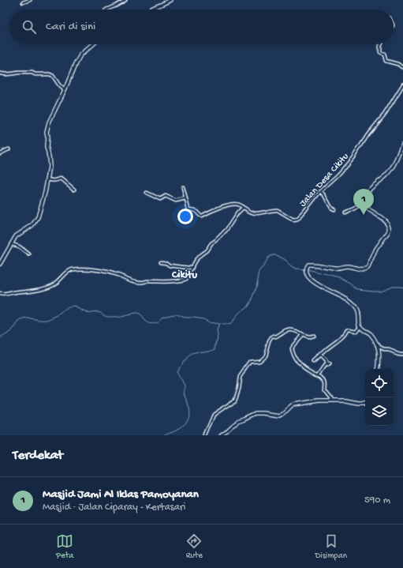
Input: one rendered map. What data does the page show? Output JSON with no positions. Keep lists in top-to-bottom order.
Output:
{
  "streets": {
    "street": ["Jalan Desa Cikitu"]
  },
  "districts": ["Cikitu"],
  "page": {
    "search": "Cari di sini",
    "pins": "1",
    "heading": "Terdekat",
    "list": [
      {
        "mark": "1",
        "name": "Masjid Jami Al Iklas Pamoyanan",
        "note": "Masjid · Jalan Ciparay - Kertasari",
        "value": "590 m"
      }
    ],
    "nav": ["Peta", "Rute", "Disimpan"]
  }
}
